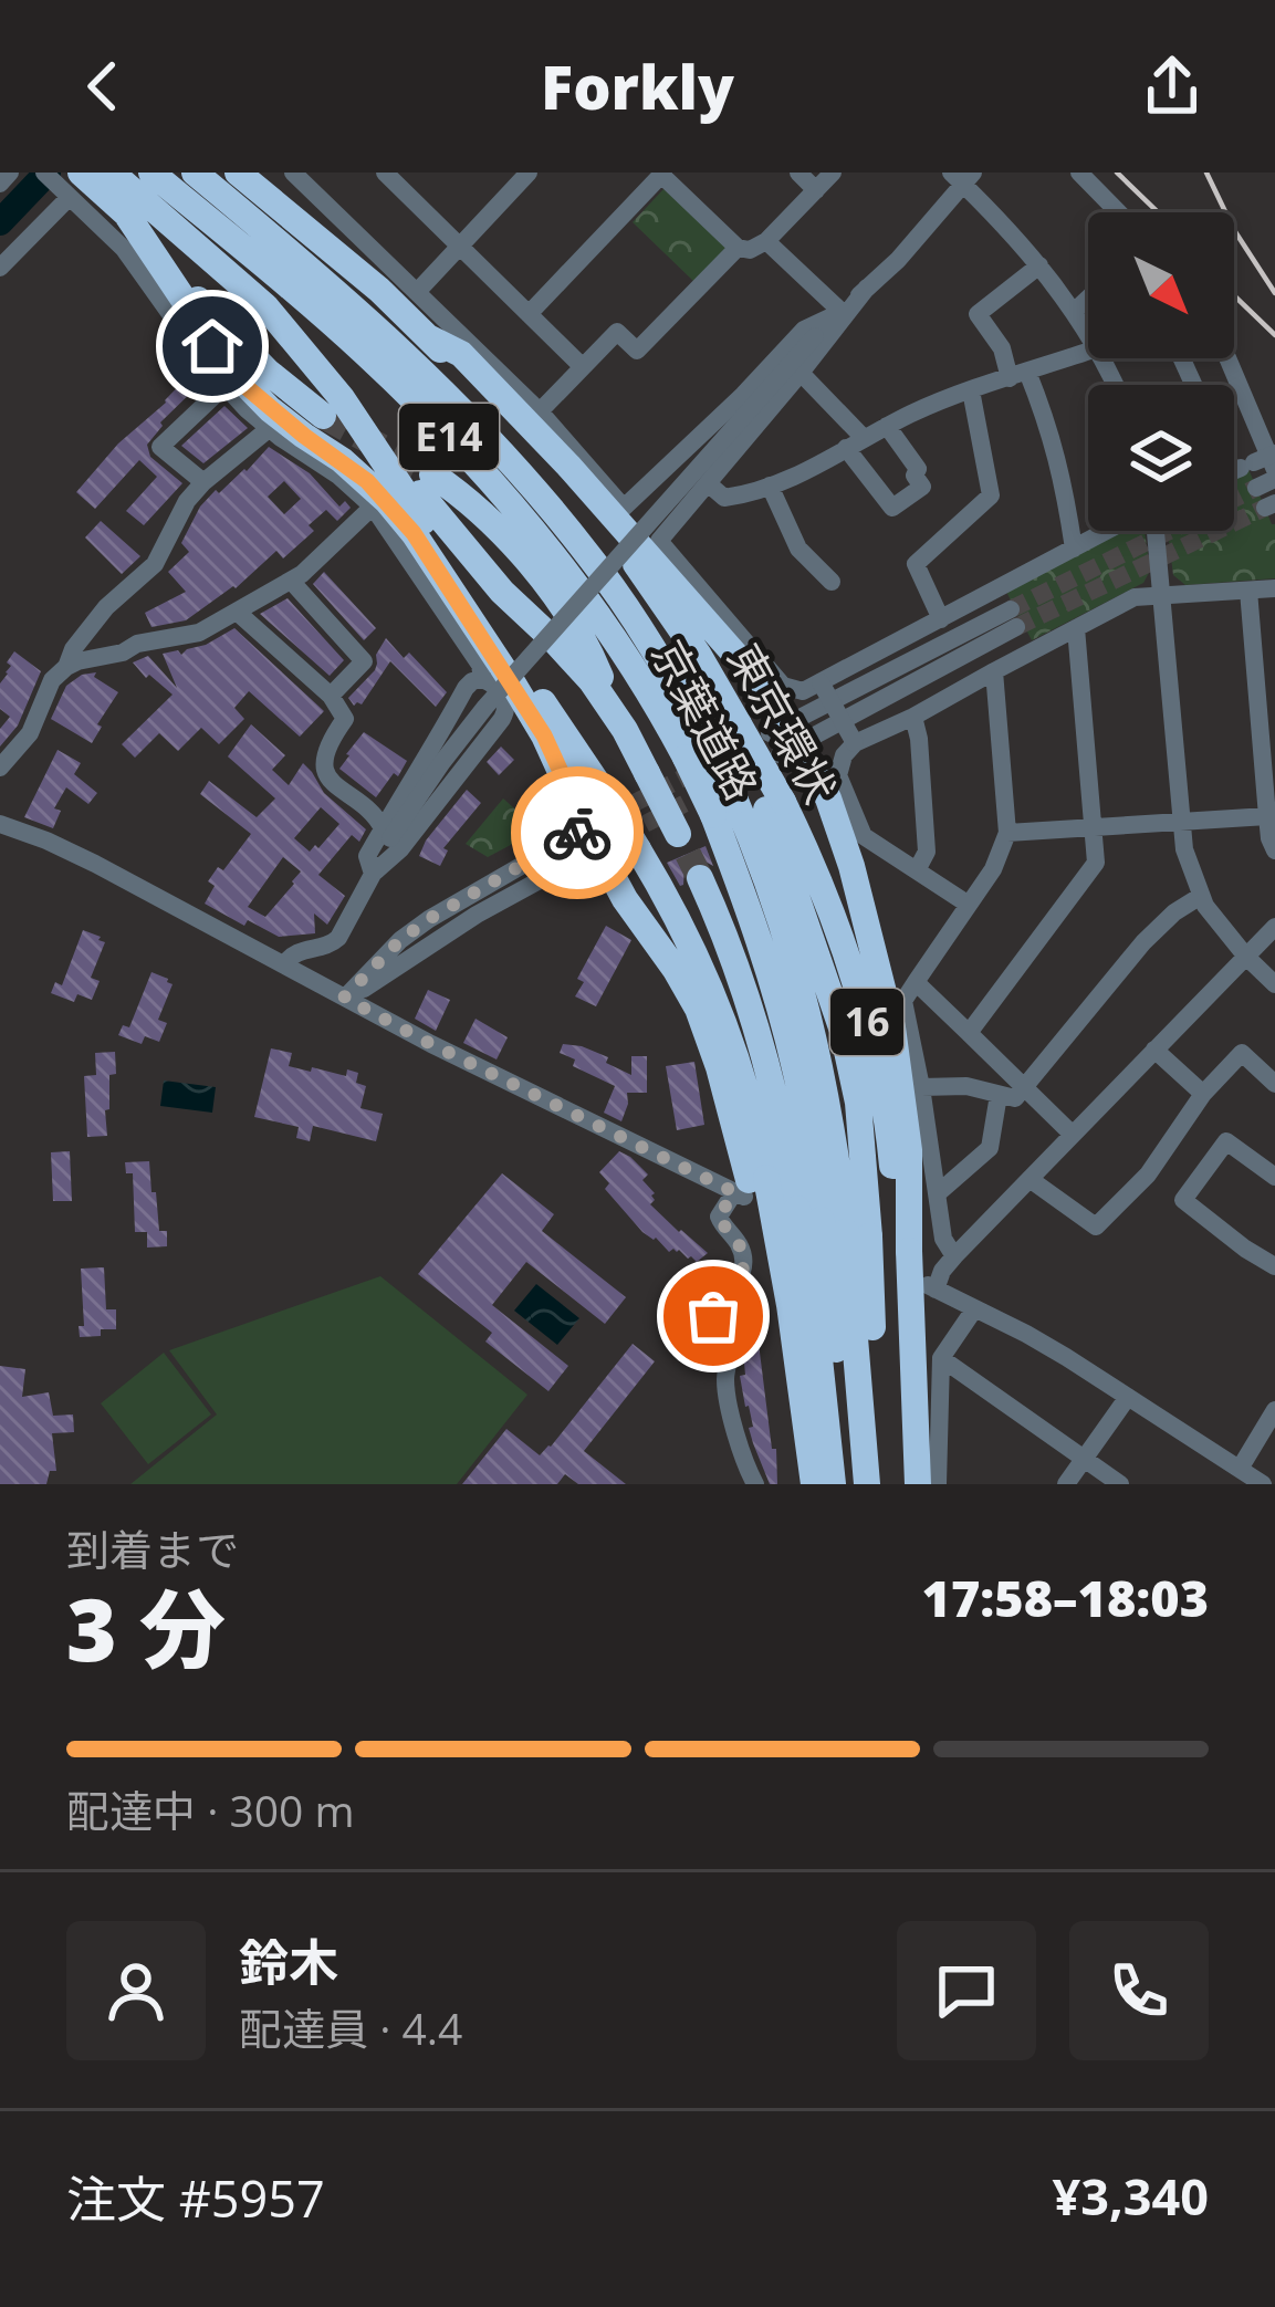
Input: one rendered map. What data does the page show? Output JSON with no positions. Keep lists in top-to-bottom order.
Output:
{
  "streets": {
    "highway": [
      "E14",
      "京葉道路",
      "東京環状",
      "16"
    ]
  },
  "crossings": [
    ["京葉道路", "東京環状"],
    ["東京環状", "16"]
  ],
  "north": "bottom right",
  "page": {
    "header": "Forkly",
    "heading": ["3 分", "到着まで", "17:58–18:03"],
    "panel": [
      "鈴木",
      "配達員 · 4.4",
      "注文 #5957",
      "¥3,340"
    ],
    "bar": "配達中 · 300 m"
  }
}
